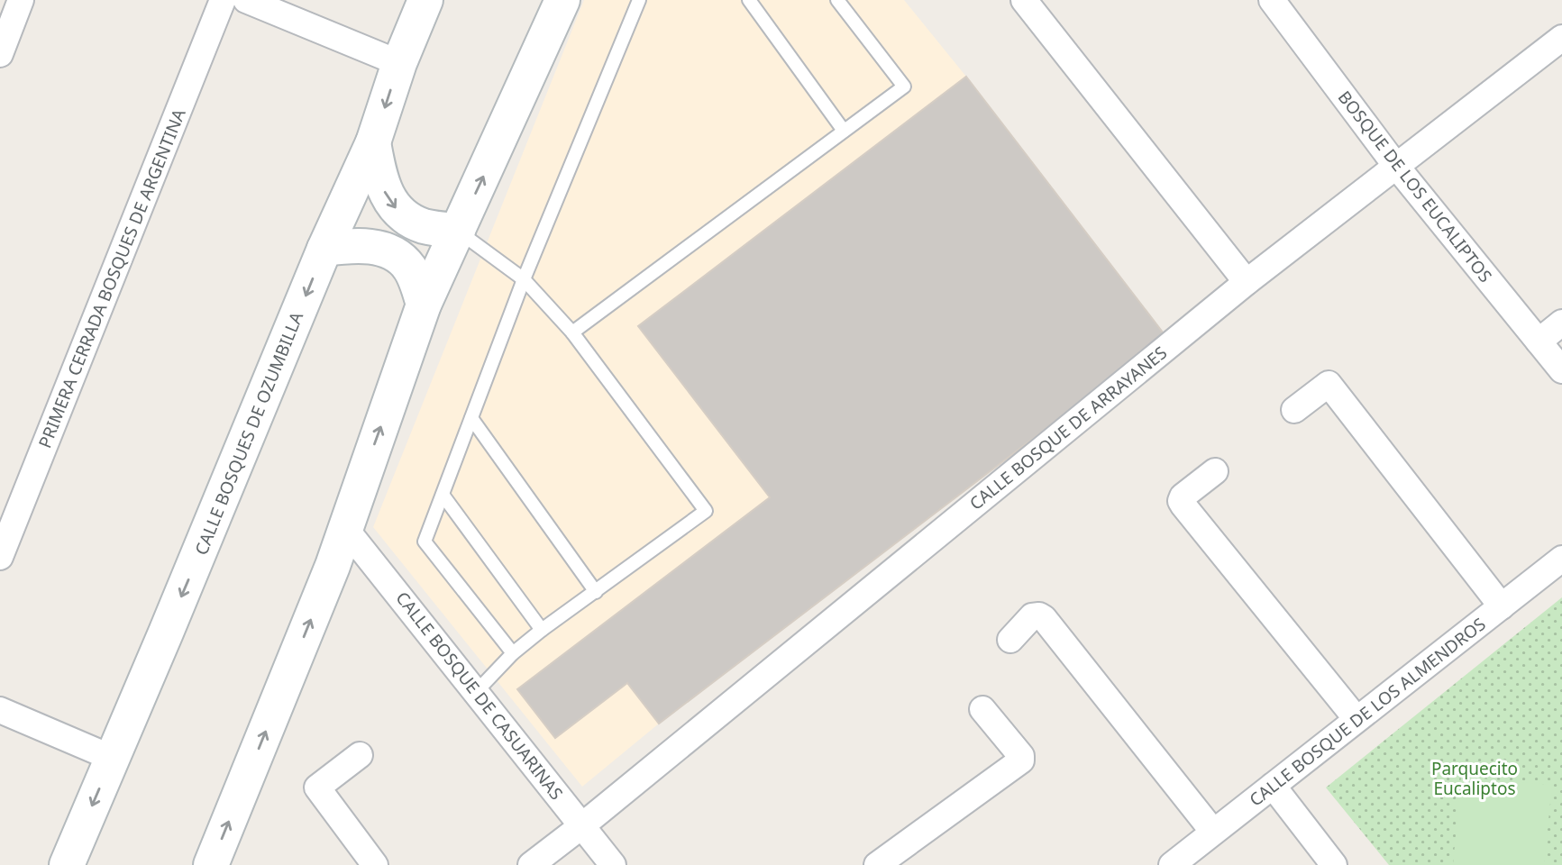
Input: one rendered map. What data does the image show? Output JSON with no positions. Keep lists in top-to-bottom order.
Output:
{
  "streets": {
    "main road": ["CALLE BOSQUES DE OZUMBILLA"],
    "street": [
      "BOSQUE DE LOS EUCALIPTOS",
      "PRIMERA CERRADA BOSQUES DE ARGENTINA",
      "CALLE BOSQUE DE ARRAYANES",
      "CALLE BOSQUE DE CASUARINAS",
      "CALLE BOSQUE DE LOS ALMENDROS"
    ]
  },
  "crossings": [
    ["BOSQUE DE LOS EUCALIPTOS", "CALLE BOSQUE DE ARRAYANES"],
    ["CALLE BOSQUE DE ARRAYANES", "CALLE BOSQUE DE CASUARINAS"]
  ],
  "parks": ["Parquecito Eucaliptos"]
}
